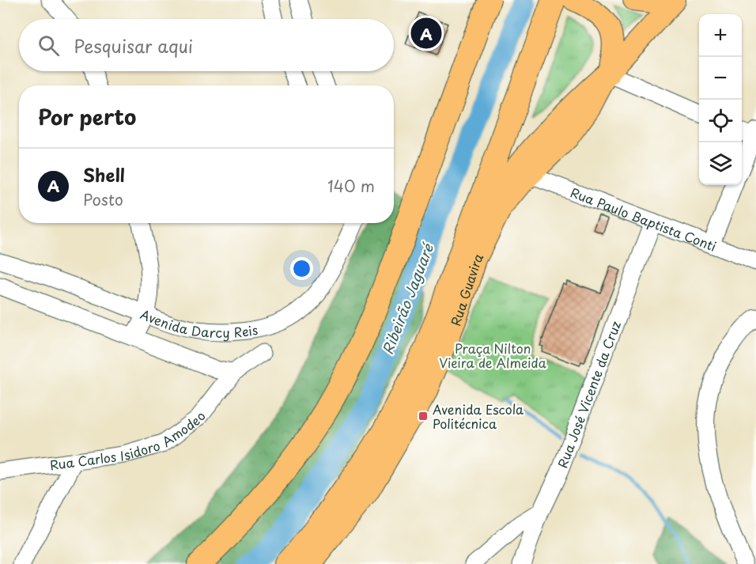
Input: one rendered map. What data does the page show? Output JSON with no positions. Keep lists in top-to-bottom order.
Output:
{
  "streets": {
    "main road": ["Rua Guavira"],
    "street": [
      "Rua Paulo Baptista Conti",
      "Avenida Darcy Reis",
      "Rua José Vicente da Cruz",
      "Rua Carlos Isidoro Amodeo"
    ]
  },
  "crossings": [
    ["Rua Paulo Baptista Conti", "Rua Guavira"],
    ["Rua Paulo Baptista Conti", "Rua José Vicente da Cruz"],
    ["Avenida Darcy Reis", "Rua Carlos Isidoro Amodeo"]
  ],
  "water": ["Ribeirão Jaguaré"],
  "parks": ["Praça Nilton Vieira de Almeida"],
  "places": {
    "transit": ["Avenida Escola Politécnica"]
  },
  "page": {
    "map_buttons": ["+", "−"],
    "pins": "A",
    "search": "Pesquisar aqui",
    "heading": "Por perto",
    "list": [
      {
        "mark": "A",
        "name": "Shell",
        "note": "Posto",
        "value": "140 m"
      }
    ]
  }
}
